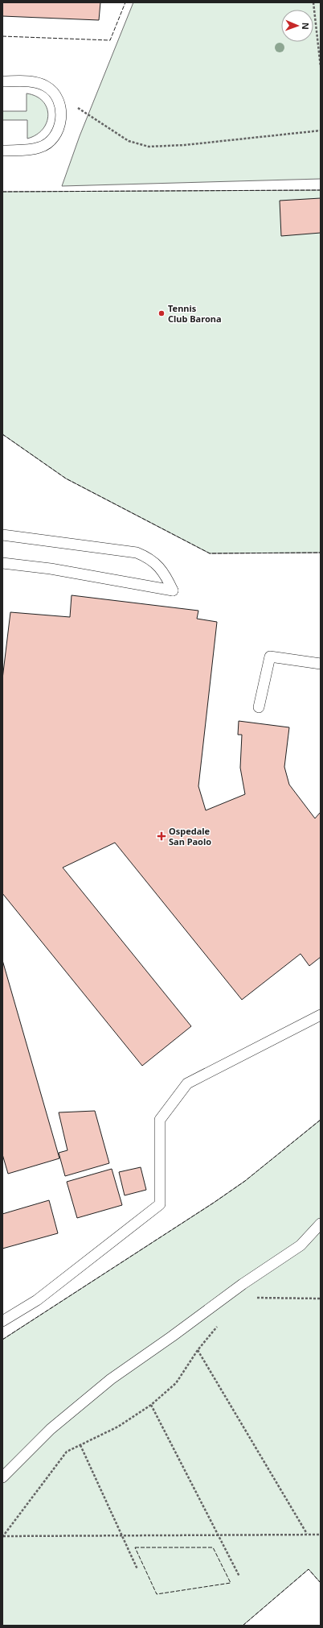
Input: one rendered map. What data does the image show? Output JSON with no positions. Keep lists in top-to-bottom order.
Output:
{
  "places": {
    "other": ["Tennis Club Barona"],
    "health": ["Ospedale San Paolo"]
  },
  "north": "right"
}
